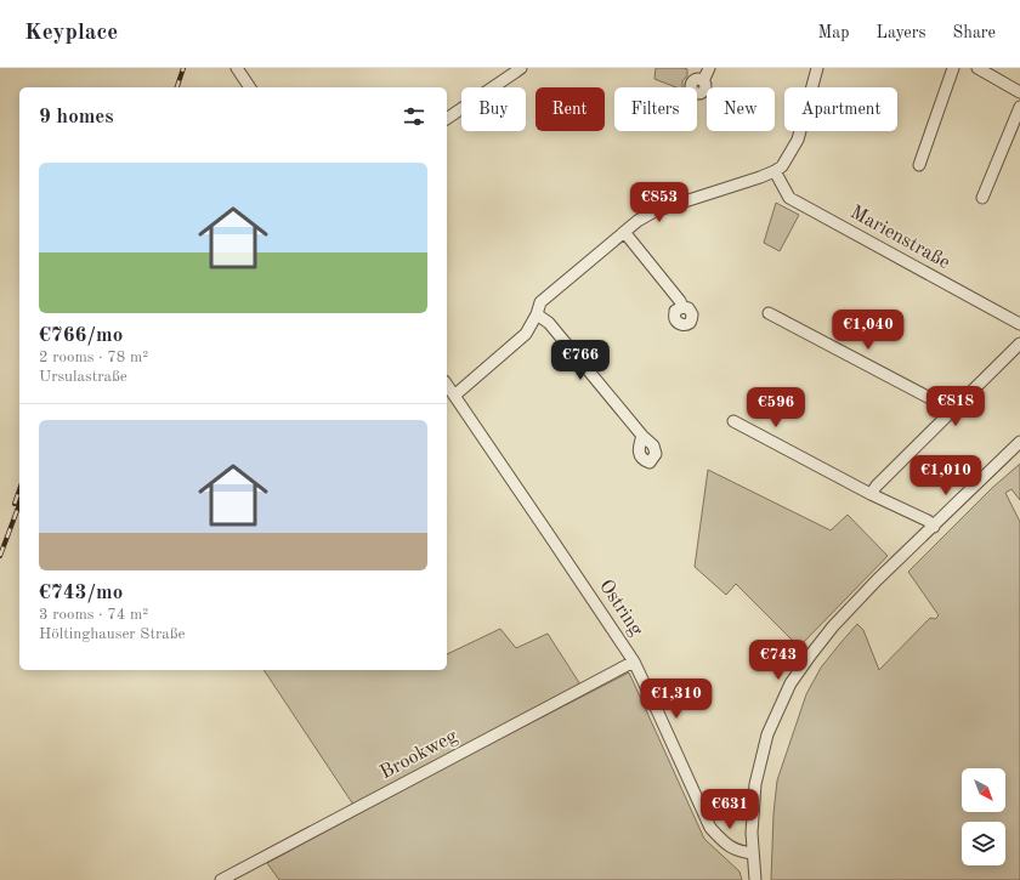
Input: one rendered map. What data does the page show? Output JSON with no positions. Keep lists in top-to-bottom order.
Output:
{
  "streets": {
    "street": ["Marienstraße", "Ostring", "Brookweg"]
  },
  "crossings": [
    ["Ostring", "Brookweg"]
  ],
  "north": "bottom right",
  "page": {
    "header": "Keyplace",
    "nav": ["Map", "Layers", "Share"],
    "chip": [
      "Buy",
      "Rent",
      "Filters",
      "New",
      "Apartment"
    ],
    "heading": "9 homes",
    "list": [
      {
        "name": "€766/mo",
        "note": "2 rooms · 78 m² · Ursulastraße"
      },
      {
        "name": "€743/mo",
        "note": "3 rooms · 74 m² · Höltinghauser Straße"
      }
    ],
    "price": [
      "€853",
      "€1,040",
      "€766",
      "€818",
      "€596",
      "€1,010",
      "€743",
      "€1,310",
      "€631"
    ]
  }
}
